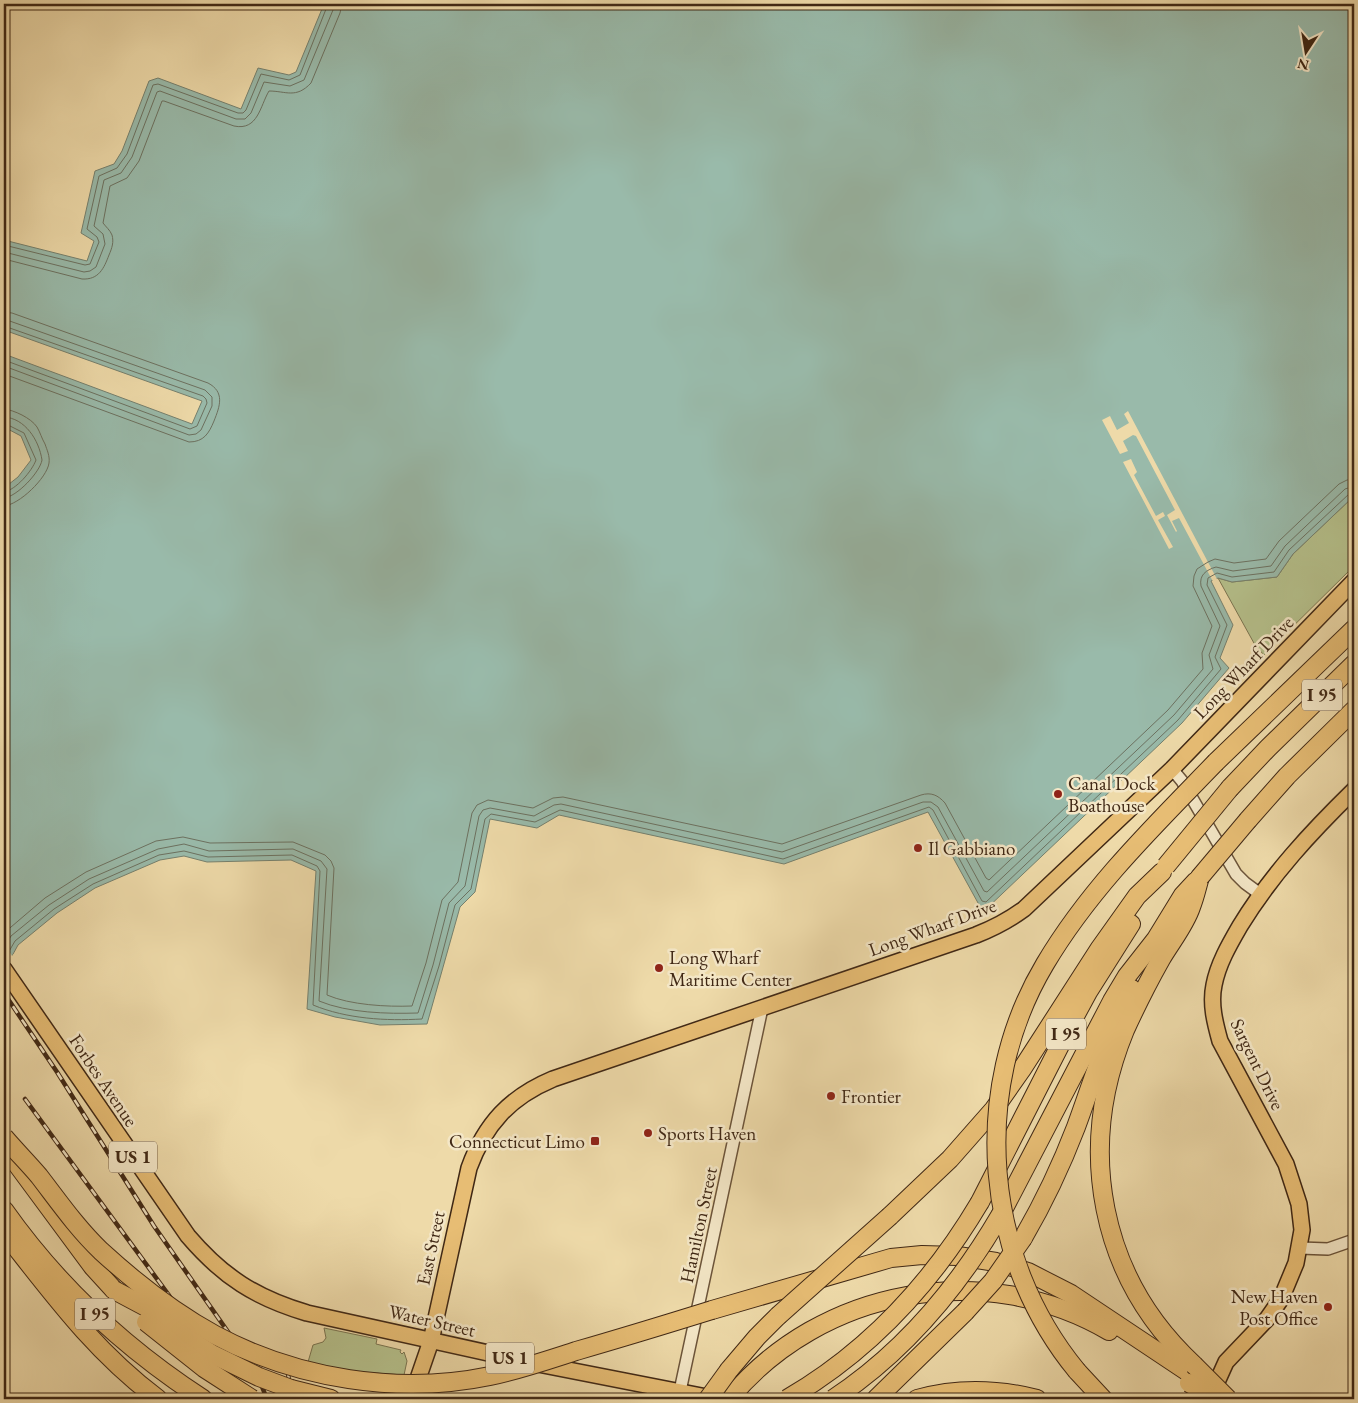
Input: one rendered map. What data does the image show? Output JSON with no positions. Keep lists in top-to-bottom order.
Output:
{
  "streets": {
    "highway": ["I 95"],
    "main road": [
      "Long Wharf Drive",
      "Sargent Drive",
      "Forbes Avenue",
      "US 1",
      "East Street",
      "Water Street"
    ],
    "street": ["Hamilton Street"]
  },
  "crossings": [
    ["Long Wharf Drive", "Hamilton Street"],
    ["Long Wharf Drive", "East Street"],
    ["Forbes Avenue", "Water Street"],
    ["Hamilton Street", "Water Street"],
    ["East Street", "Water Street"]
  ],
  "places": {
    "other": [
      "Canal Dock Boathouse",
      "Il Gabbiano",
      "Long Wharf Maritime Center",
      "Frontier",
      "Sports Haven",
      "New Haven Post Office"
    ],
    "transit": ["Connecticut Limo"]
  },
  "north": "bottom"
}
